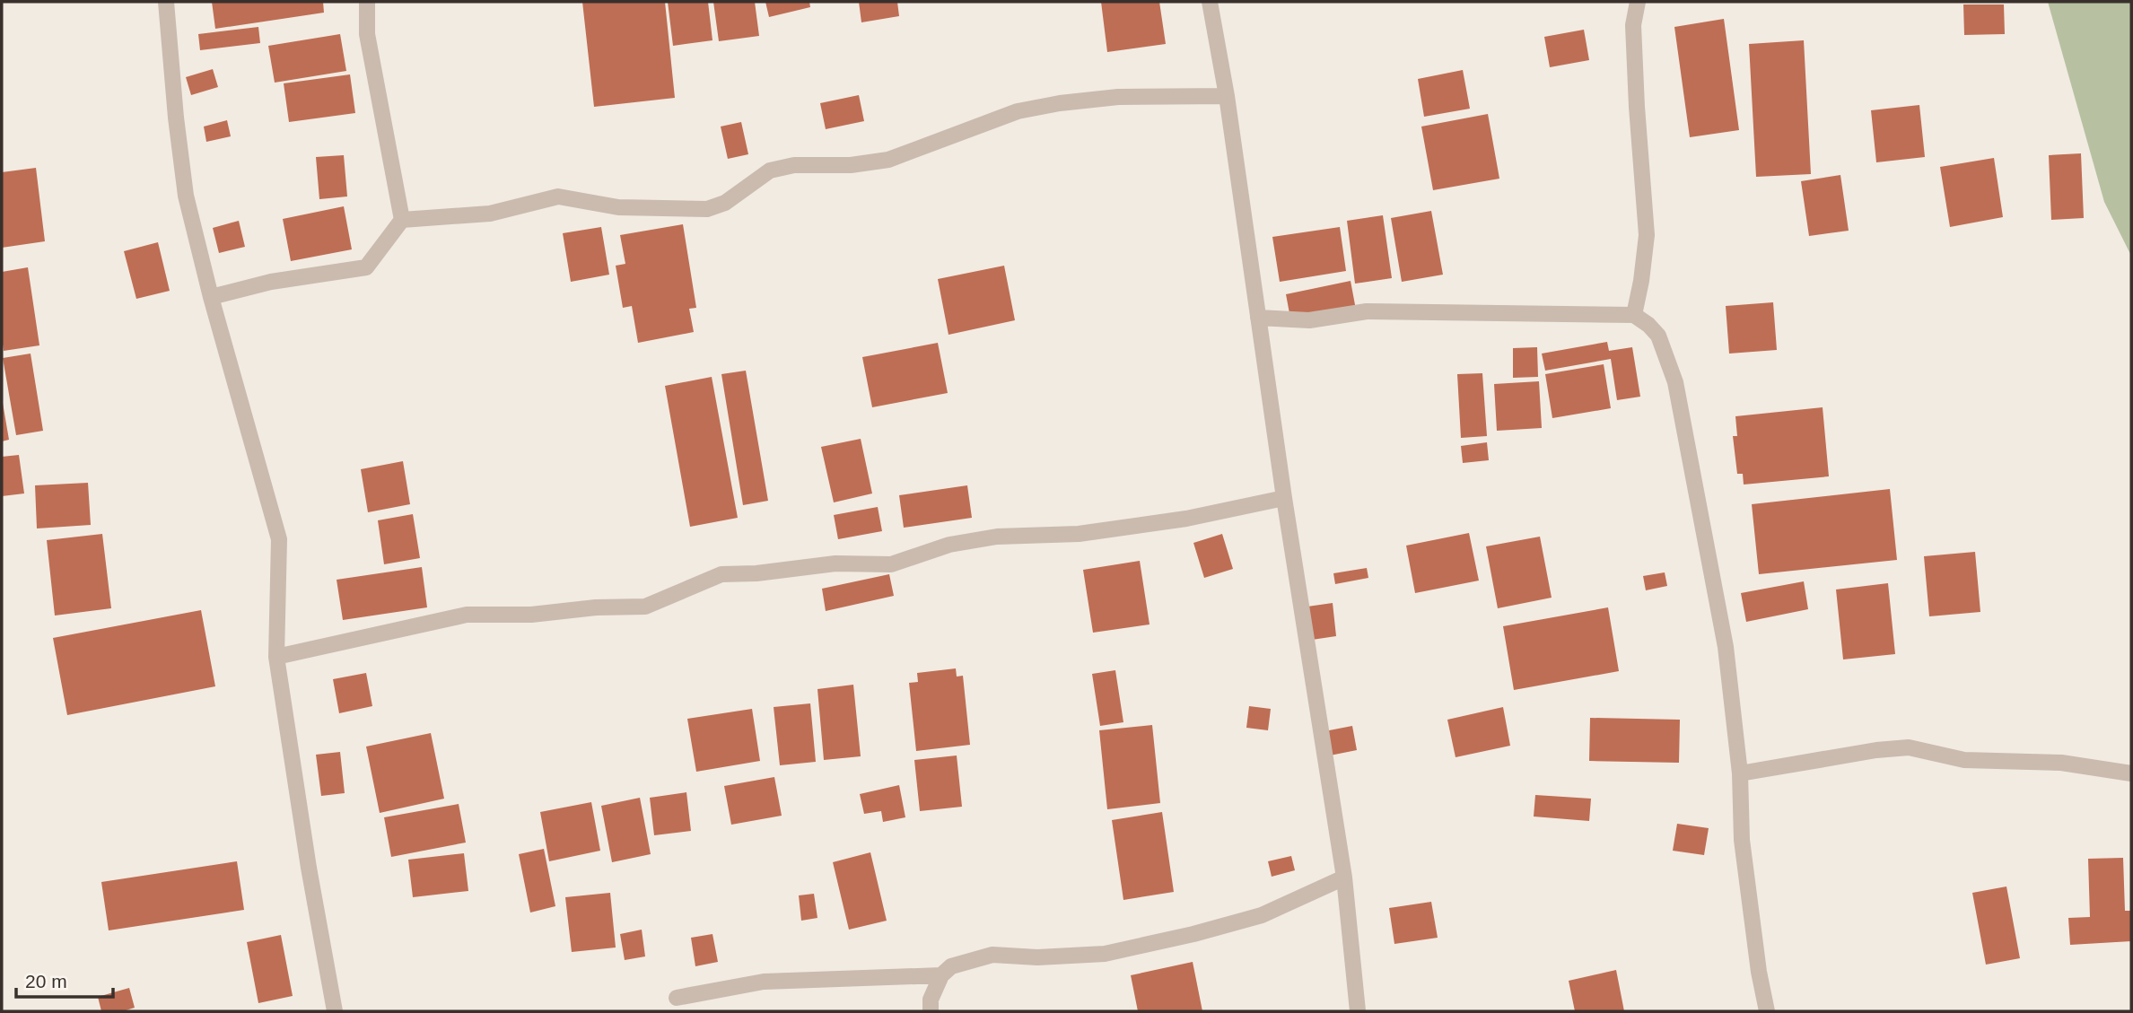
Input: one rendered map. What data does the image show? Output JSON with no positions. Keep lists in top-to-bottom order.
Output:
{
  "scale_bar": "20 m"
}
